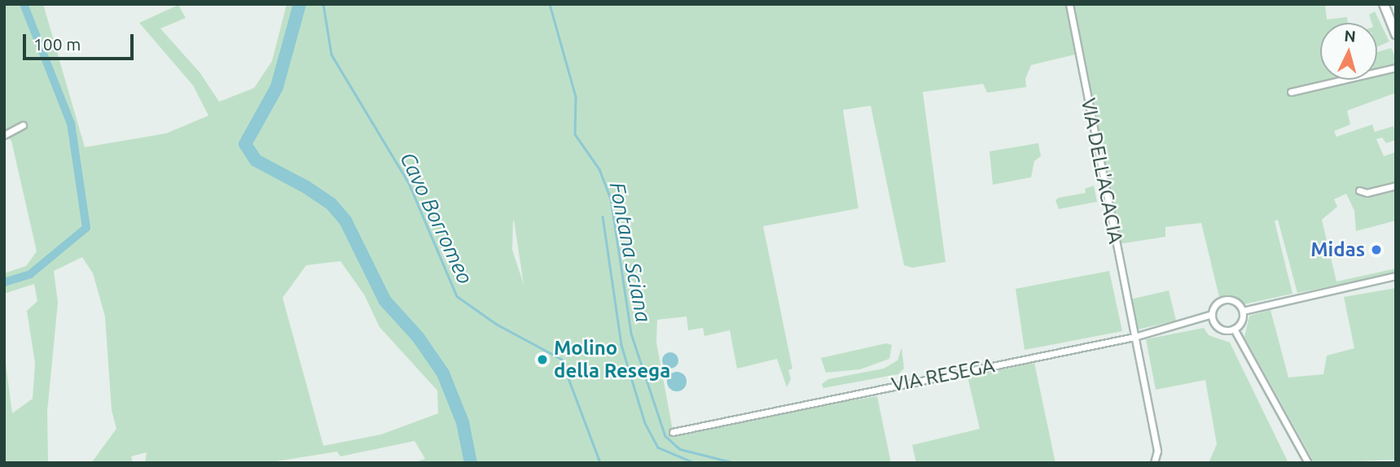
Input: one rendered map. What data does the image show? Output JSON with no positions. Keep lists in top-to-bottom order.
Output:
{
  "streets": {
    "street": ["VIA DELL'ACACIA", "VIA RESEGA"]
  },
  "crossings": [
    ["VIA DELL'ACACIA", "VIA RESEGA"]
  ],
  "water": ["Cavo Borromeo", "Fontana Sciana"],
  "places": ["Midas", "Molino della Resega"],
  "scale_bar": "100 m",
  "north": "top"
}
